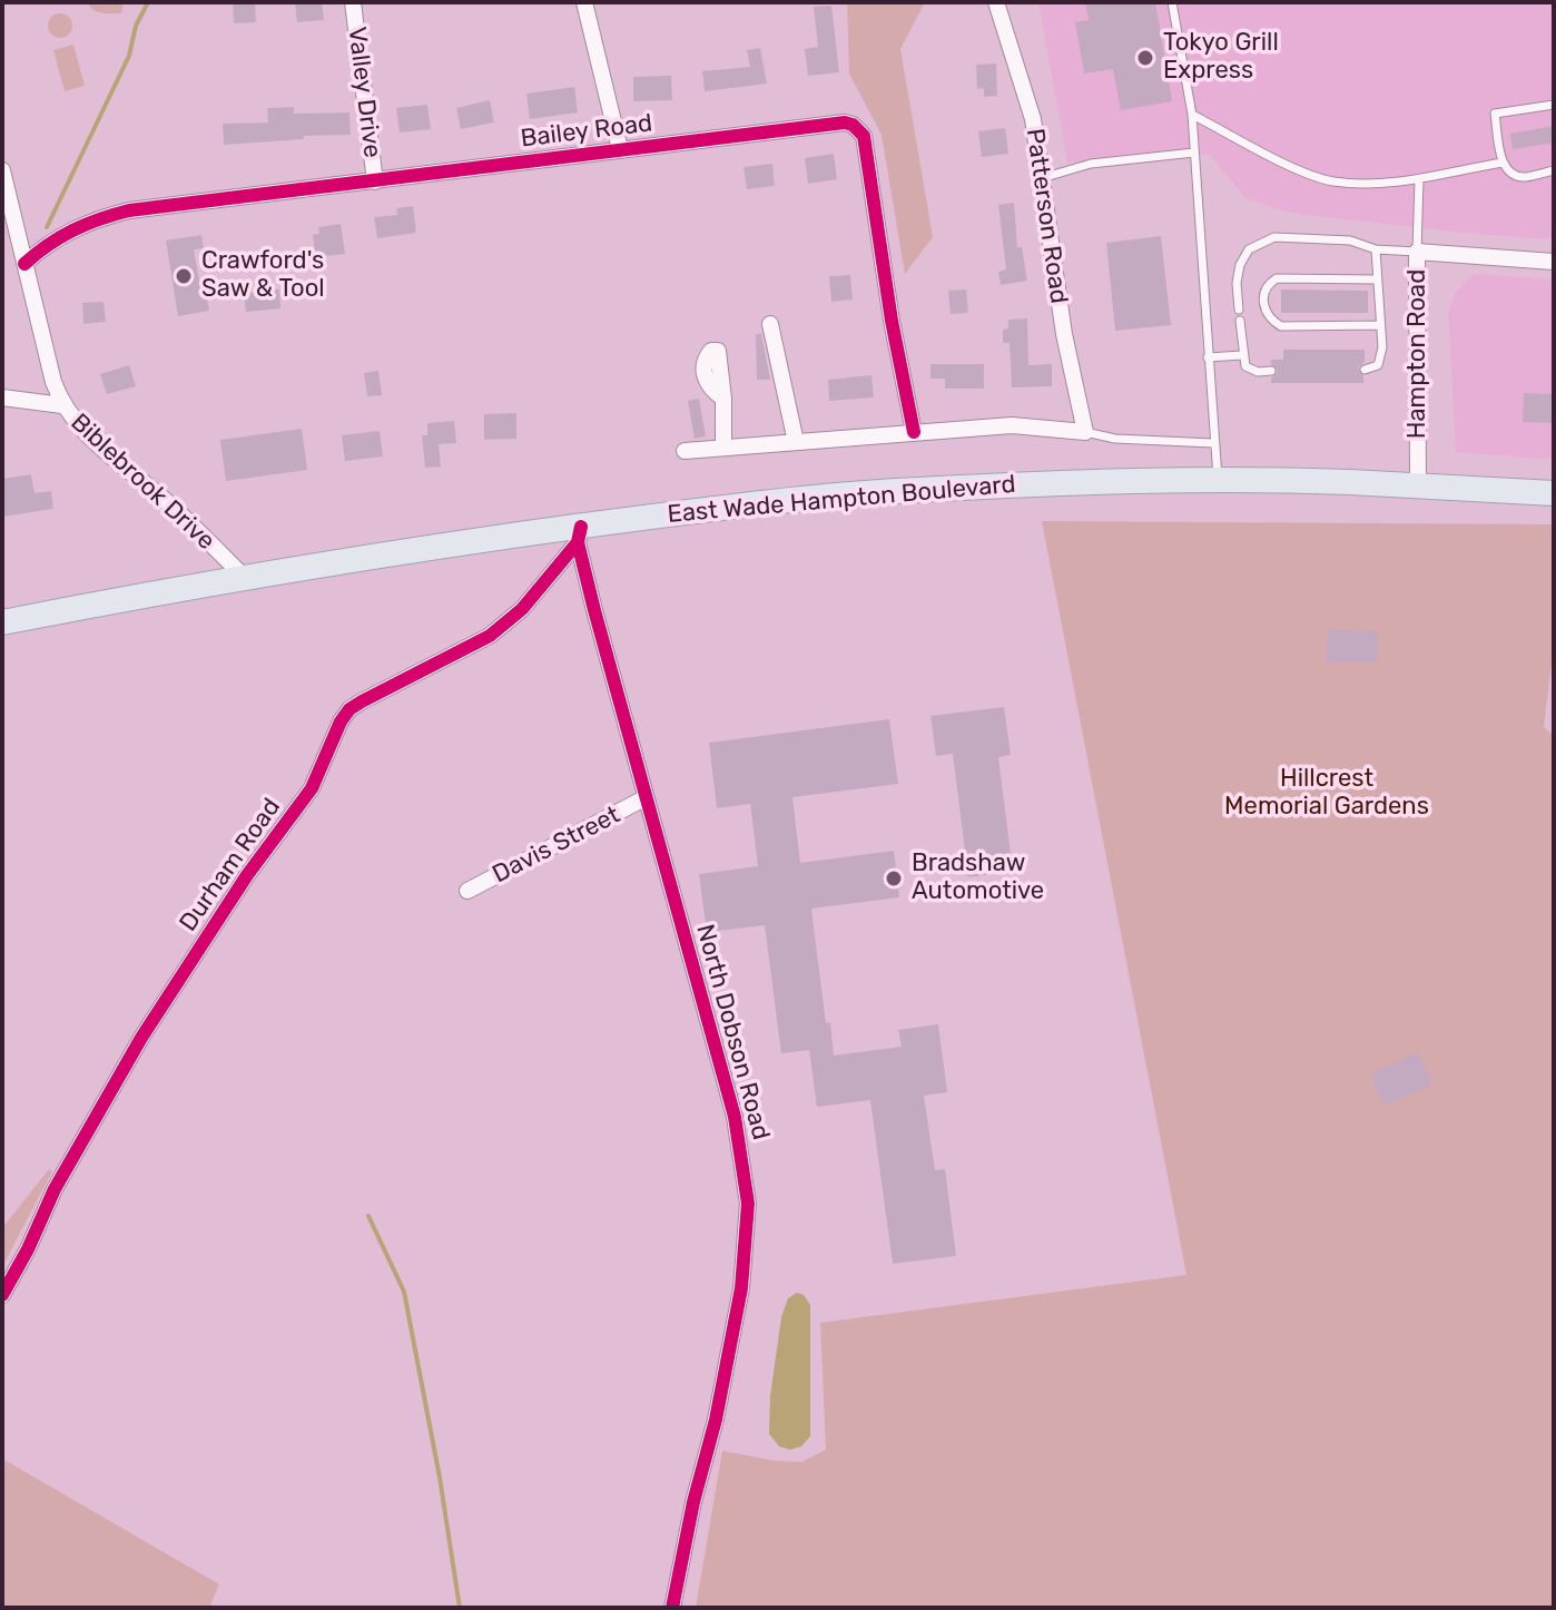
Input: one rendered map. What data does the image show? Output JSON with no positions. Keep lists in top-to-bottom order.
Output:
{
  "streets": {
    "main road": ["East Wade Hampton Boulevard"],
    "street": [
      "Valley Drive",
      "Bailey Road",
      "Patterson Road",
      "Hampton Road",
      "Biblebrook Drive",
      "Davis Street",
      "Durham Road",
      "North Dobson Road"
    ]
  },
  "crossings": [
    ["Valley Drive", "Bailey Road"],
    ["Bailey Road", "Biblebrook Drive"],
    ["Hampton Road", "East Wade Hampton Boulevard"],
    ["Biblebrook Drive", "East Wade Hampton Boulevard"],
    ["East Wade Hampton Boulevard", "Durham Road"],
    ["East Wade Hampton Boulevard", "North Dobson Road"],
    ["Davis Street", "North Dobson Road"],
    ["Durham Road", "North Dobson Road"]
  ],
  "parks": ["Hillcrest Memorial Gardens"],
  "places": ["Tokyo Grill Express", "Crawford's Saw & Tool", "Bradshaw Automotive"]
}
